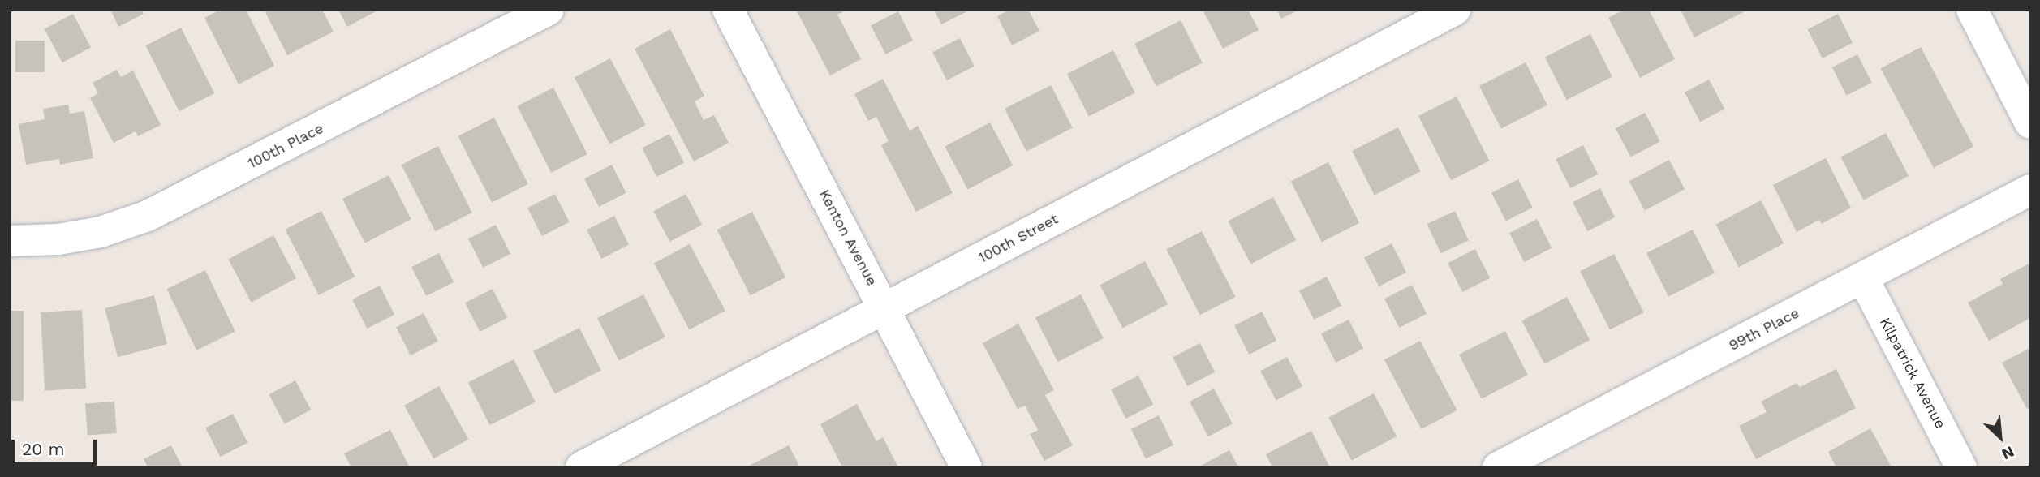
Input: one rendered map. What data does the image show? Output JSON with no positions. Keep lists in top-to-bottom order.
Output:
{
  "streets": {
    "street": [
      "100th Place",
      "Kenton Avenue",
      "100th Street",
      "99th Place",
      "Kilpatrick Avenue"
    ]
  },
  "crossings": [
    ["Kenton Avenue", "100th Street"],
    ["99th Place", "Kilpatrick Avenue"]
  ],
  "scale_bar": "20 m",
  "north": "bottom right"
}
